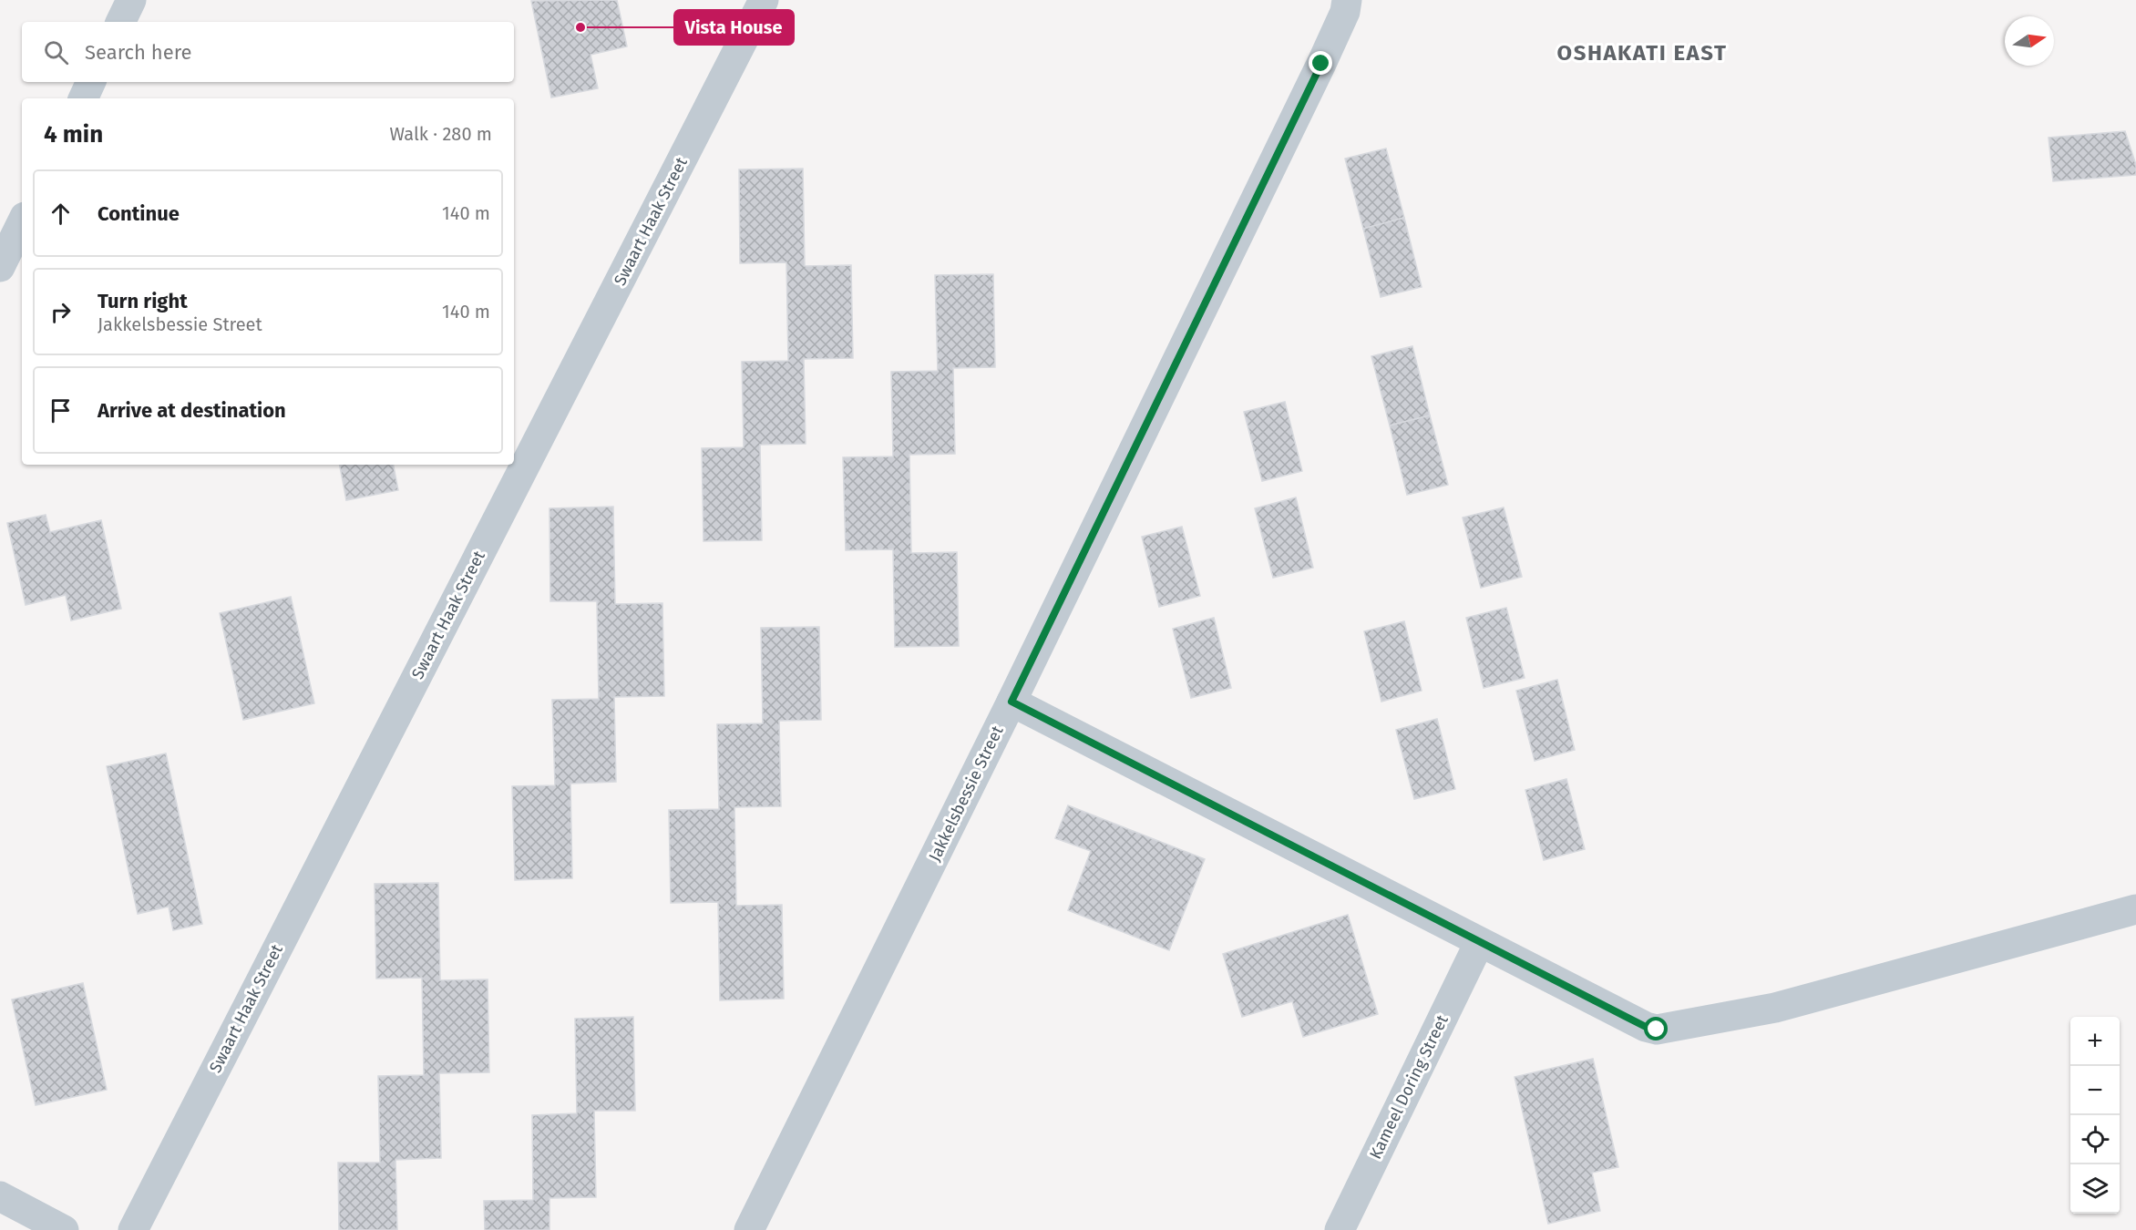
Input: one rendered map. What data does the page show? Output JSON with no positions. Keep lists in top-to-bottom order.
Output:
{
  "streets": {
    "street": ["Swaart Haak Street", "Jakkelsbessie Street", "Kameel Doring Street"]
  },
  "districts": ["OSHAKATI EAST"],
  "places": ["Vista House"],
  "north": "right",
  "page": {
    "search": "Search here",
    "heading": ["4 min", "Walk · 280 m"],
    "list": [
      ["Continue", "140 m"],
      ["Turn right", "Jakkelsbessie Street", "140 m"],
      "Arrive at destination"
    ],
    "map_buttons": ["+", "−"]
  }
}
